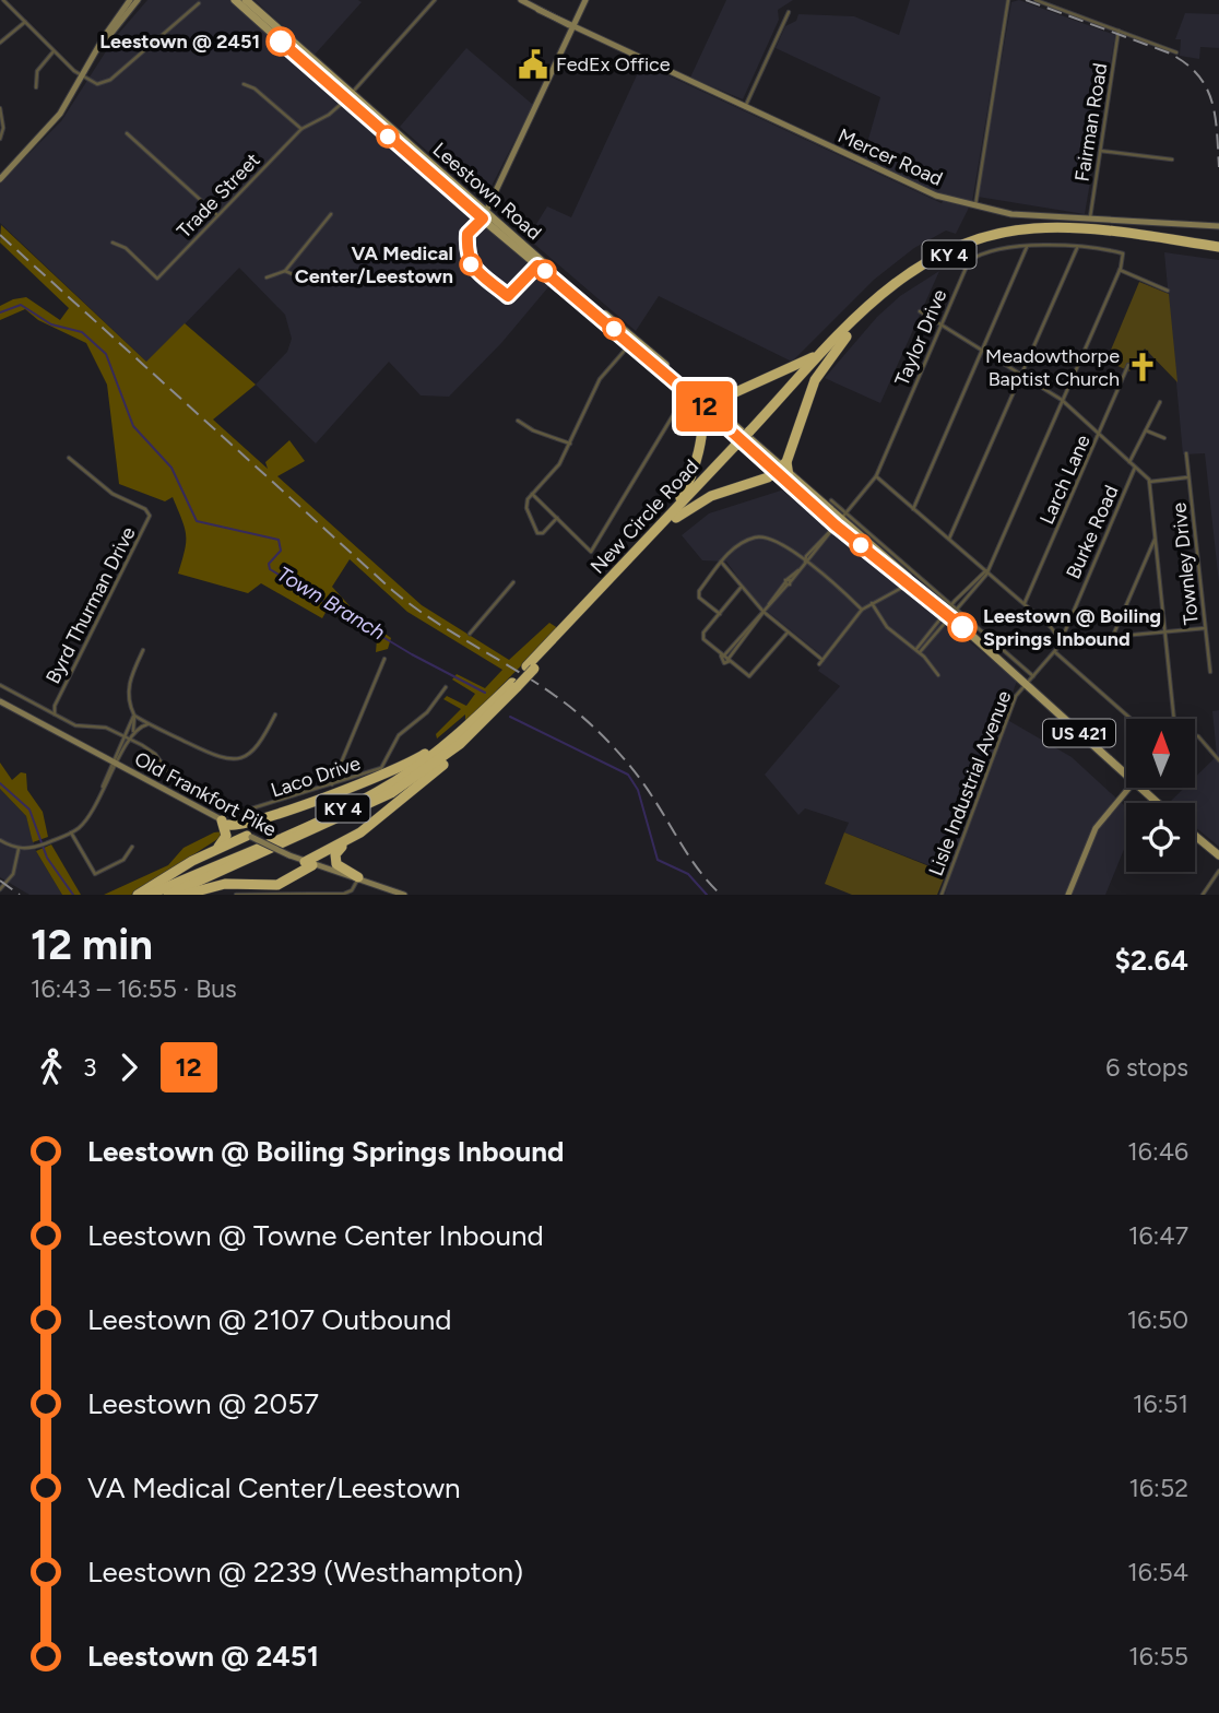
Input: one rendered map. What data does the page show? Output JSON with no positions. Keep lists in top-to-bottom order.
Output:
{
  "streets": {
    "highway": ["KY 4", "New Circle Road"],
    "main road": ["Leestown Road", "US 421"],
    "street": [
      "Fairman Road",
      "Mercer Road",
      "Trade Street",
      "Taylor Drive",
      "Larch Lane",
      "Burke Road",
      "Townley Drive",
      "Byrd Thurman Drive",
      "Laco Drive",
      "Lisle Industrial Avenue",
      "Old Frankfort Pike"
    ]
  },
  "crossings": [
    ["Fairman Road", "Mercer Road"],
    ["Leestown Road", "Trade Street"],
    ["Taylor Drive", "US 421"],
    ["Burke Road", "US 421"],
    ["Burke Road", "Lisle Industrial Avenue"],
    ["US 421", "Lisle Industrial Avenue"]
  ],
  "water": ["Town Branch"],
  "places": {
    "other": ["Leestown @ 2451", "VA Medical Center/Leestown", "Leestown @ Boiling Springs Inbound"],
    "public building": ["FedEx Office"],
    "church": ["Meadowthorpe Baptist Church"]
  },
  "lines": ["bus line 12"],
  "north": "top",
  "page": {
    "on_map": "12",
    "heading": ["12 min", "16:43 – 16:55 · Bus", "$2.64"],
    "legs": ["3", "12", "6 stops"],
    "list": [
      {
        "name": "Leestown @ Boiling Springs Inbound",
        "value": "16:46"
      },
      {
        "name": "Leestown @ Towne Center Inbound",
        "value": "16:47"
      },
      {
        "name": "Leestown @ 2107 Outbound",
        "value": "16:50"
      },
      {
        "name": "Leestown @ 2057",
        "value": "16:51"
      },
      {
        "name": "VA Medical Center/Leestown",
        "value": "16:52"
      },
      {
        "name": "Leestown @ 2239 (Westhampton)",
        "value": "16:54"
      },
      {
        "name": "Leestown @ 2451",
        "value": "16:55"
      }
    ]
  }
}
